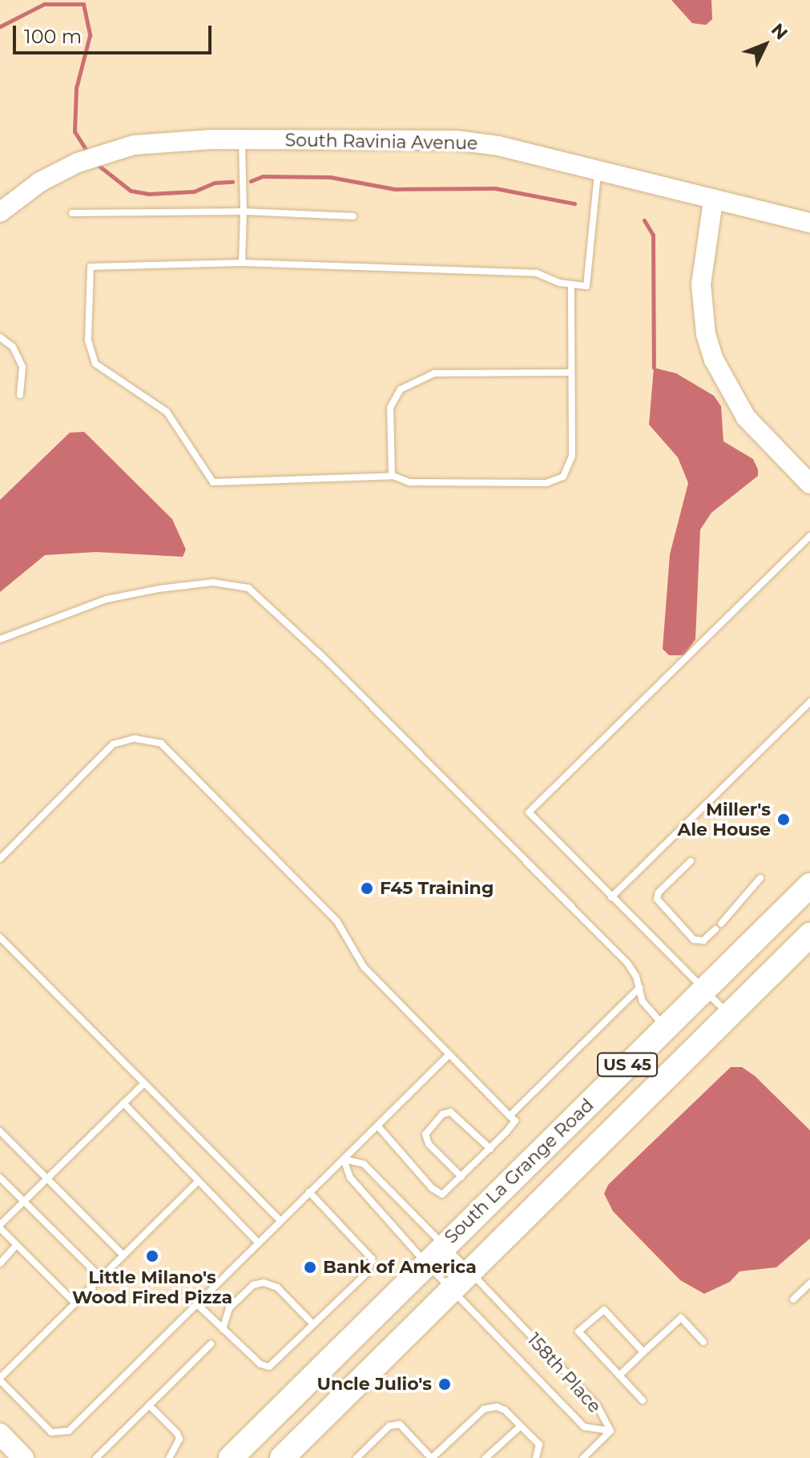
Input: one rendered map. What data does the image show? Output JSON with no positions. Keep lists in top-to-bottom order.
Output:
{
  "streets": {
    "highway": ["US 45", "South La Grange Road"],
    "street": ["South Ravinia Avenue"],
    "lane": ["158th Place"]
  },
  "crossings": [
    ["South La Grange Road", "158th Place"]
  ],
  "places": [
    "Miller's Ale House",
    "F45 Training",
    "Little Milano's Wood Fired Pizza",
    "Bank of America",
    "Uncle Julio's"
  ],
  "scale_bar": "100 m",
  "north": "top right"
}
